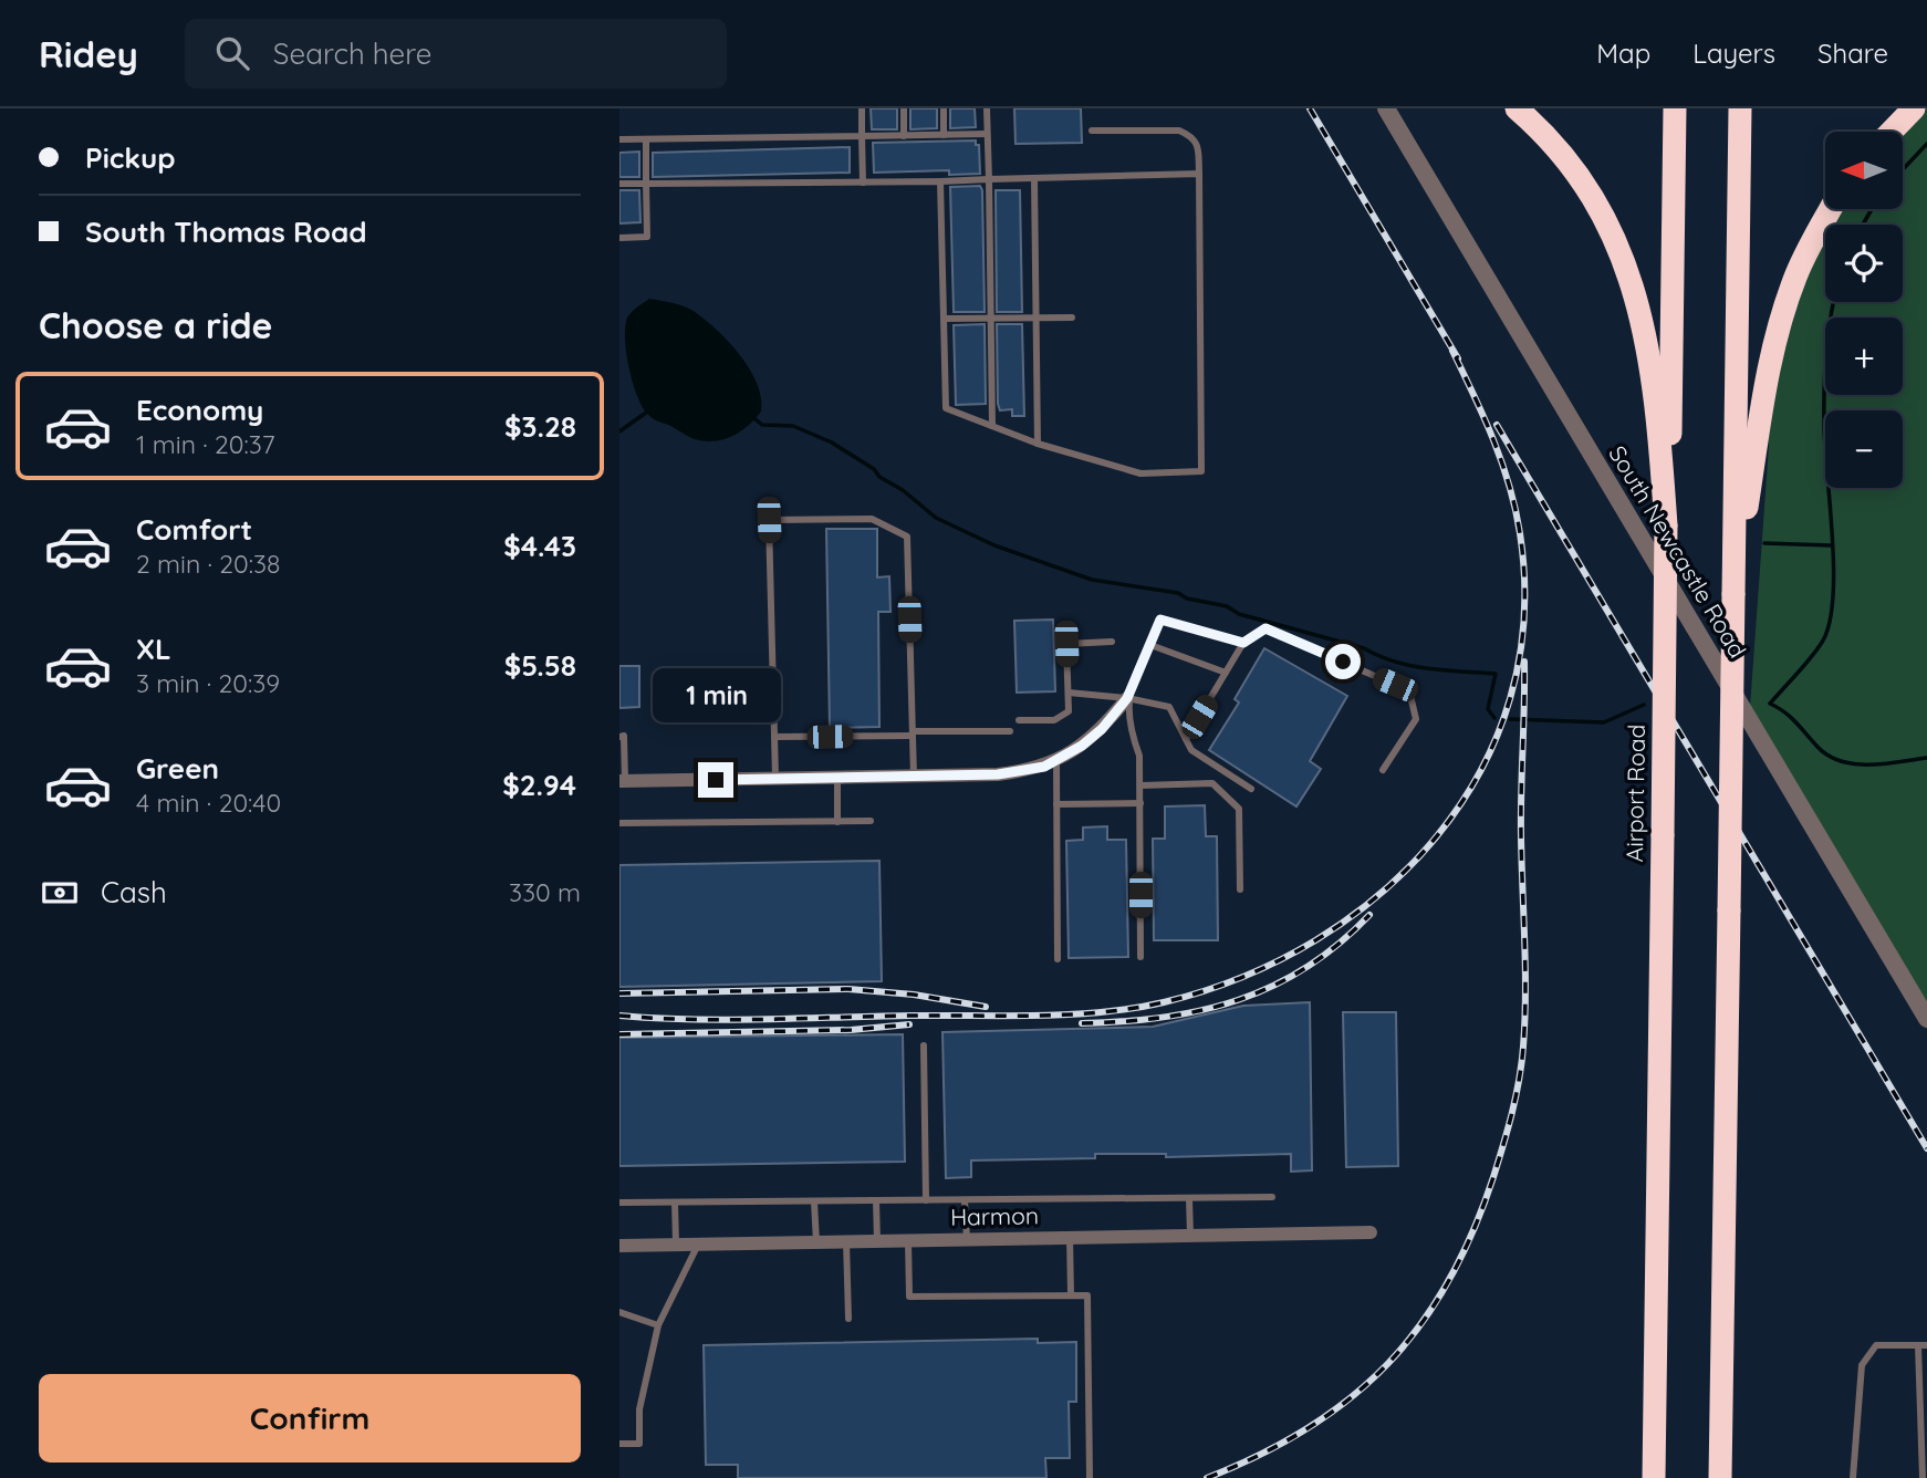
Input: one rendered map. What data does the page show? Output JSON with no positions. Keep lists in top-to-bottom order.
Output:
{
  "streets": {
    "highway": ["Airport Road"],
    "street": ["South Newcastle Road", "Harmon"]
  },
  "north": "left",
  "page": {
    "header": "Ridey",
    "search": "Search here",
    "nav": ["Map", "Layers", "Share"],
    "banner": ["Pickup", "South Thomas Road"],
    "map_buttons": ["+", "−"],
    "heading": "Choose a ride",
    "list": [
      {
        "name": "Economy",
        "note": "1 min · 20:37",
        "value": "$3.28"
      },
      {
        "name": "Comfort",
        "note": "2 min · 20:38",
        "value": "$4.43"
      },
      {
        "name": "XL",
        "note": "3 min · 20:39",
        "value": "$5.58"
      },
      {
        "name": "Green",
        "note": "4 min · 20:40",
        "value": "$2.94"
      }
    ],
    "bubble": "1 min",
    "pay": ["Cash", "330 m"],
    "buttons": "Confirm"
  }
}
